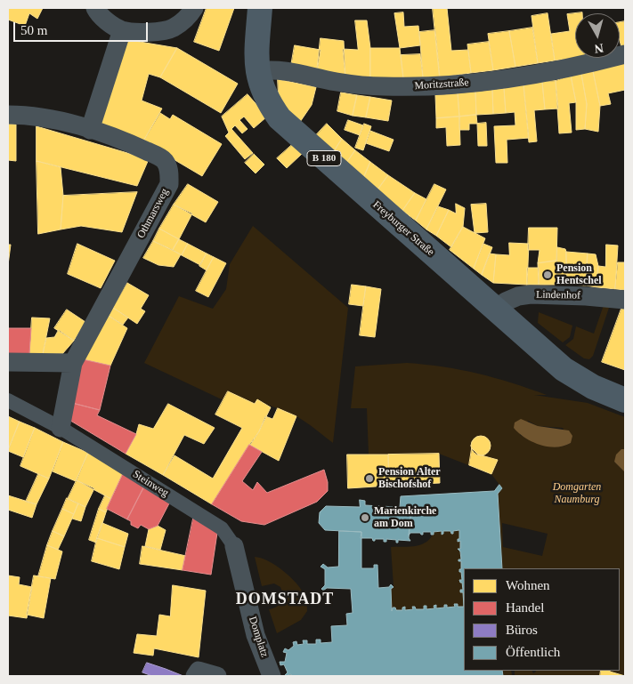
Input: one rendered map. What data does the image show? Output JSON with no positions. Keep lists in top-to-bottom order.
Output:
{
  "streets": {
    "main road": ["B 180", "Freyburger Straße"],
    "street": [
      "Moritzstraße",
      "Othmarsweg",
      "Lindenhof",
      "Steinweg",
      "Domplatz"
    ]
  },
  "crossings": [
    ["Moritzstraße", "Freyburger Straße"],
    ["Freyburger Straße", "Lindenhof"],
    ["Steinweg", "Domplatz"]
  ],
  "districts": ["DOMSTADT"],
  "parks": ["Domgarten Naumburg"],
  "places": ["Pension Hentschel", "Pension Alter Bischofshof", "Marienkirche am Dom"],
  "legend": [
    "Wohnen",
    "Handel",
    "Büros",
    "Öffentlich"
  ],
  "scale_bar": "50 m",
  "north": "bottom"
}
